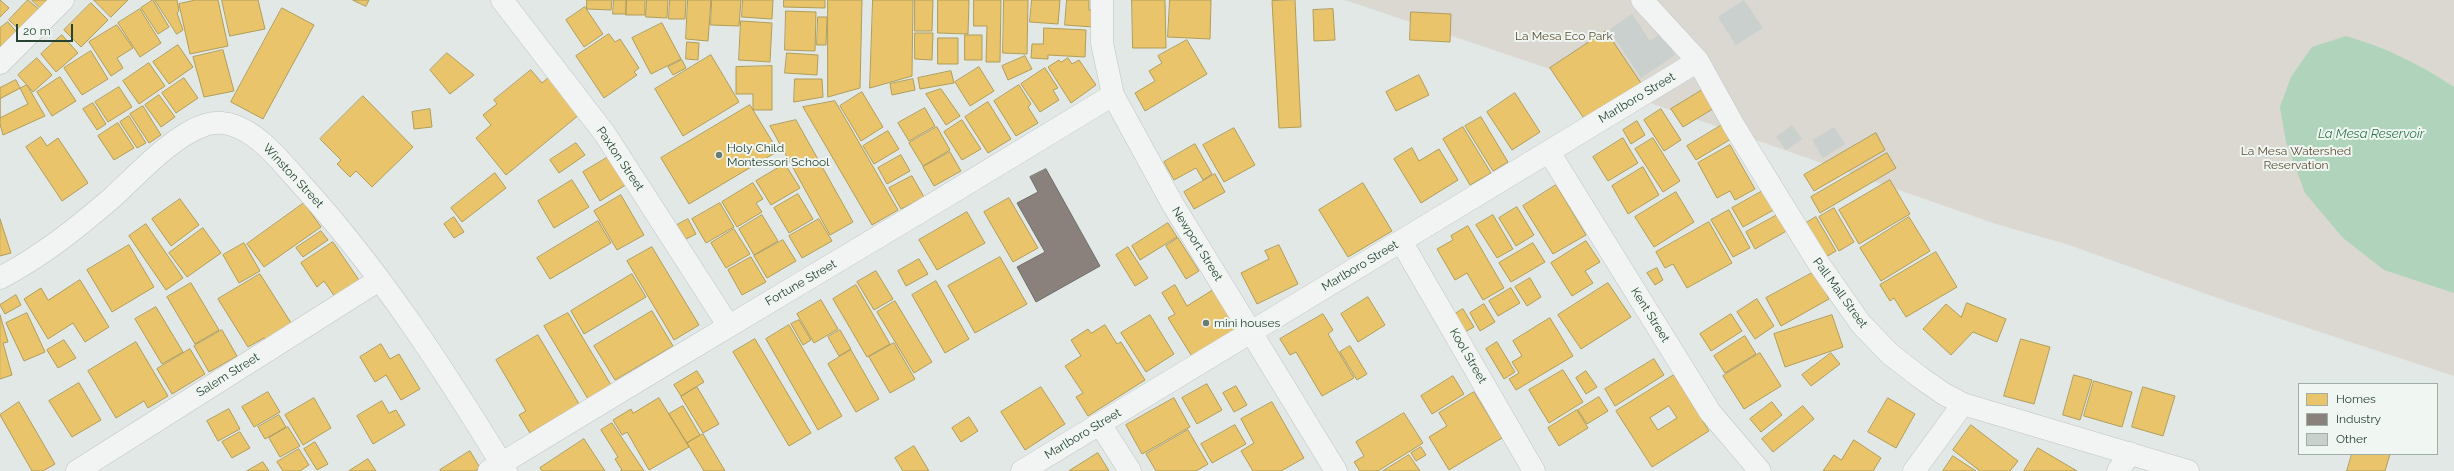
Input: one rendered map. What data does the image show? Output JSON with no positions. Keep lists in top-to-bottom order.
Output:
{
  "streets": {
    "street": [
      "Marlboro Street",
      "Paxton Street",
      "Winston Street",
      "Newport Street",
      "Fortune Street",
      "Pall Mall Street",
      "Kent Street",
      "Kool Street",
      "Salem Street"
    ]
  },
  "crossings": [
    ["Marlboro Street", "Newport Street"],
    ["Marlboro Street", "Pall Mall Street"],
    ["Marlboro Street", "Kent Street"],
    ["Marlboro Street", "Kool Street"],
    ["Paxton Street", "Fortune Street"],
    ["Winston Street", "Fortune Street"],
    ["Winston Street", "Salem Street"],
    ["Newport Street", "Fortune Street"]
  ],
  "water": ["La Mesa Reservoir"],
  "parks": ["La Mesa Eco Park", "La Mesa Watershed Reservation"],
  "places": ["Holy Child Montessori School", "mini houses"],
  "legend": ["Homes", "Industry", "Other"],
  "scale_bar": "20 m"
}
